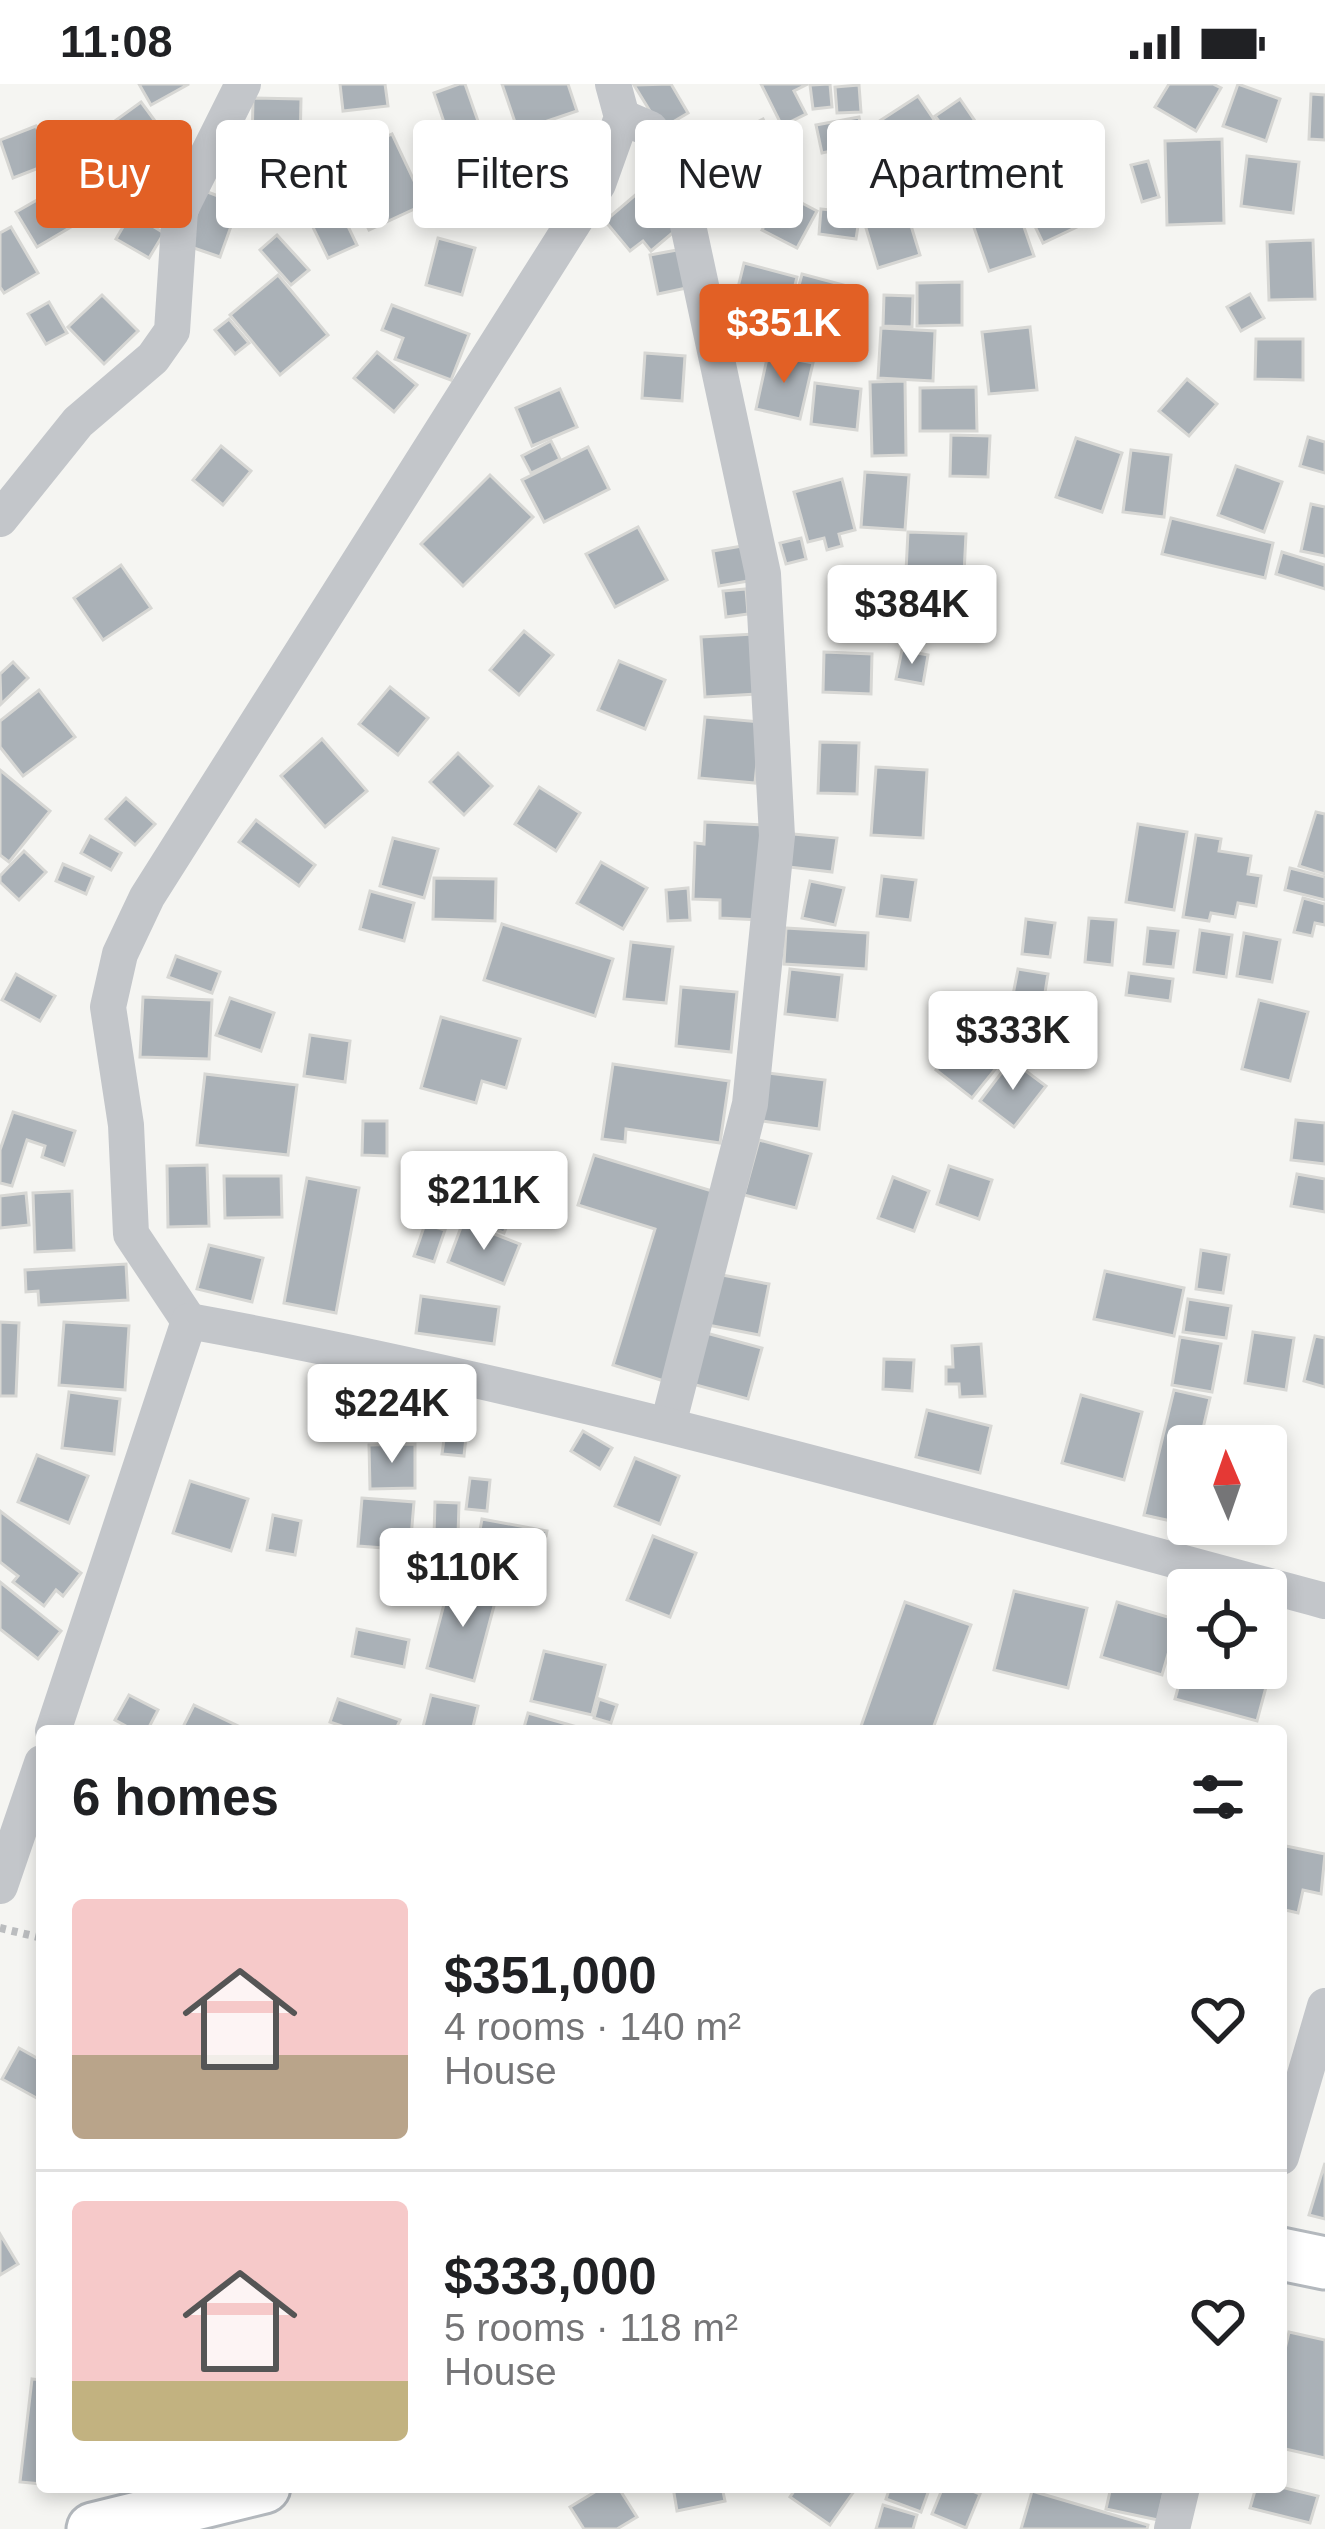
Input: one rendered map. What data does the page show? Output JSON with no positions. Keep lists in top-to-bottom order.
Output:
{
  "north": "top",
  "page": {
    "status": "11:08",
    "chip": [
      "Buy",
      "Rent",
      "Filters",
      "New",
      "Apartment"
    ],
    "price": [
      "$351K",
      "$384K",
      "$333K",
      "$211K",
      "$224K",
      "$110K"
    ],
    "heading": "6 homes",
    "list": [
      {
        "name": "$351,000",
        "note": "4 rooms · 140 m² · House"
      },
      {
        "name": "$333,000",
        "note": "5 rooms · 118 m² · House"
      }
    ]
  }
}
